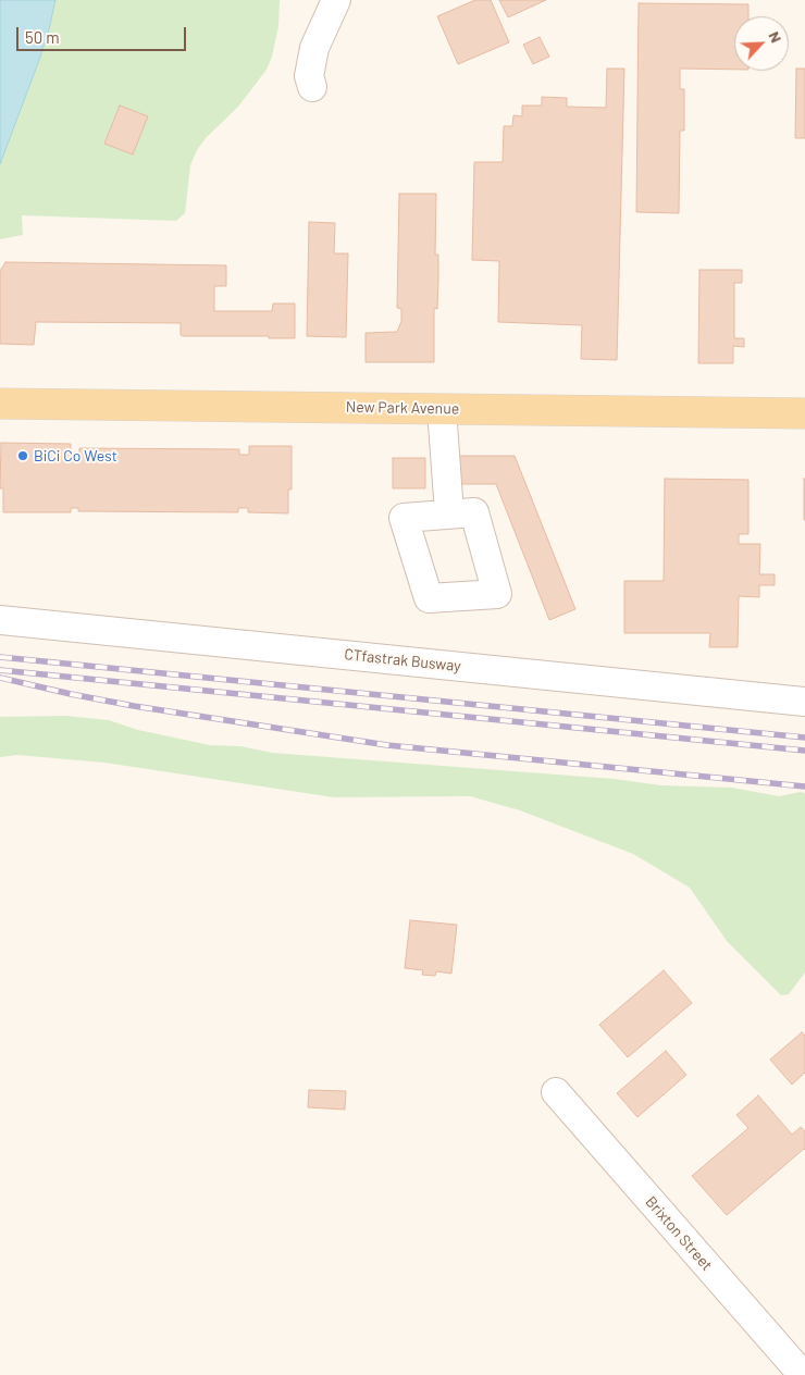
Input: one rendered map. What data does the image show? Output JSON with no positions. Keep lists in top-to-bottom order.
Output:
{
  "streets": {
    "main road": ["New Park Avenue"],
    "street": ["CTfastrak Busway", "Brixton Street"]
  },
  "places": ["BiCi Co West"],
  "scale_bar": "50 m",
  "north": "top right"
}
